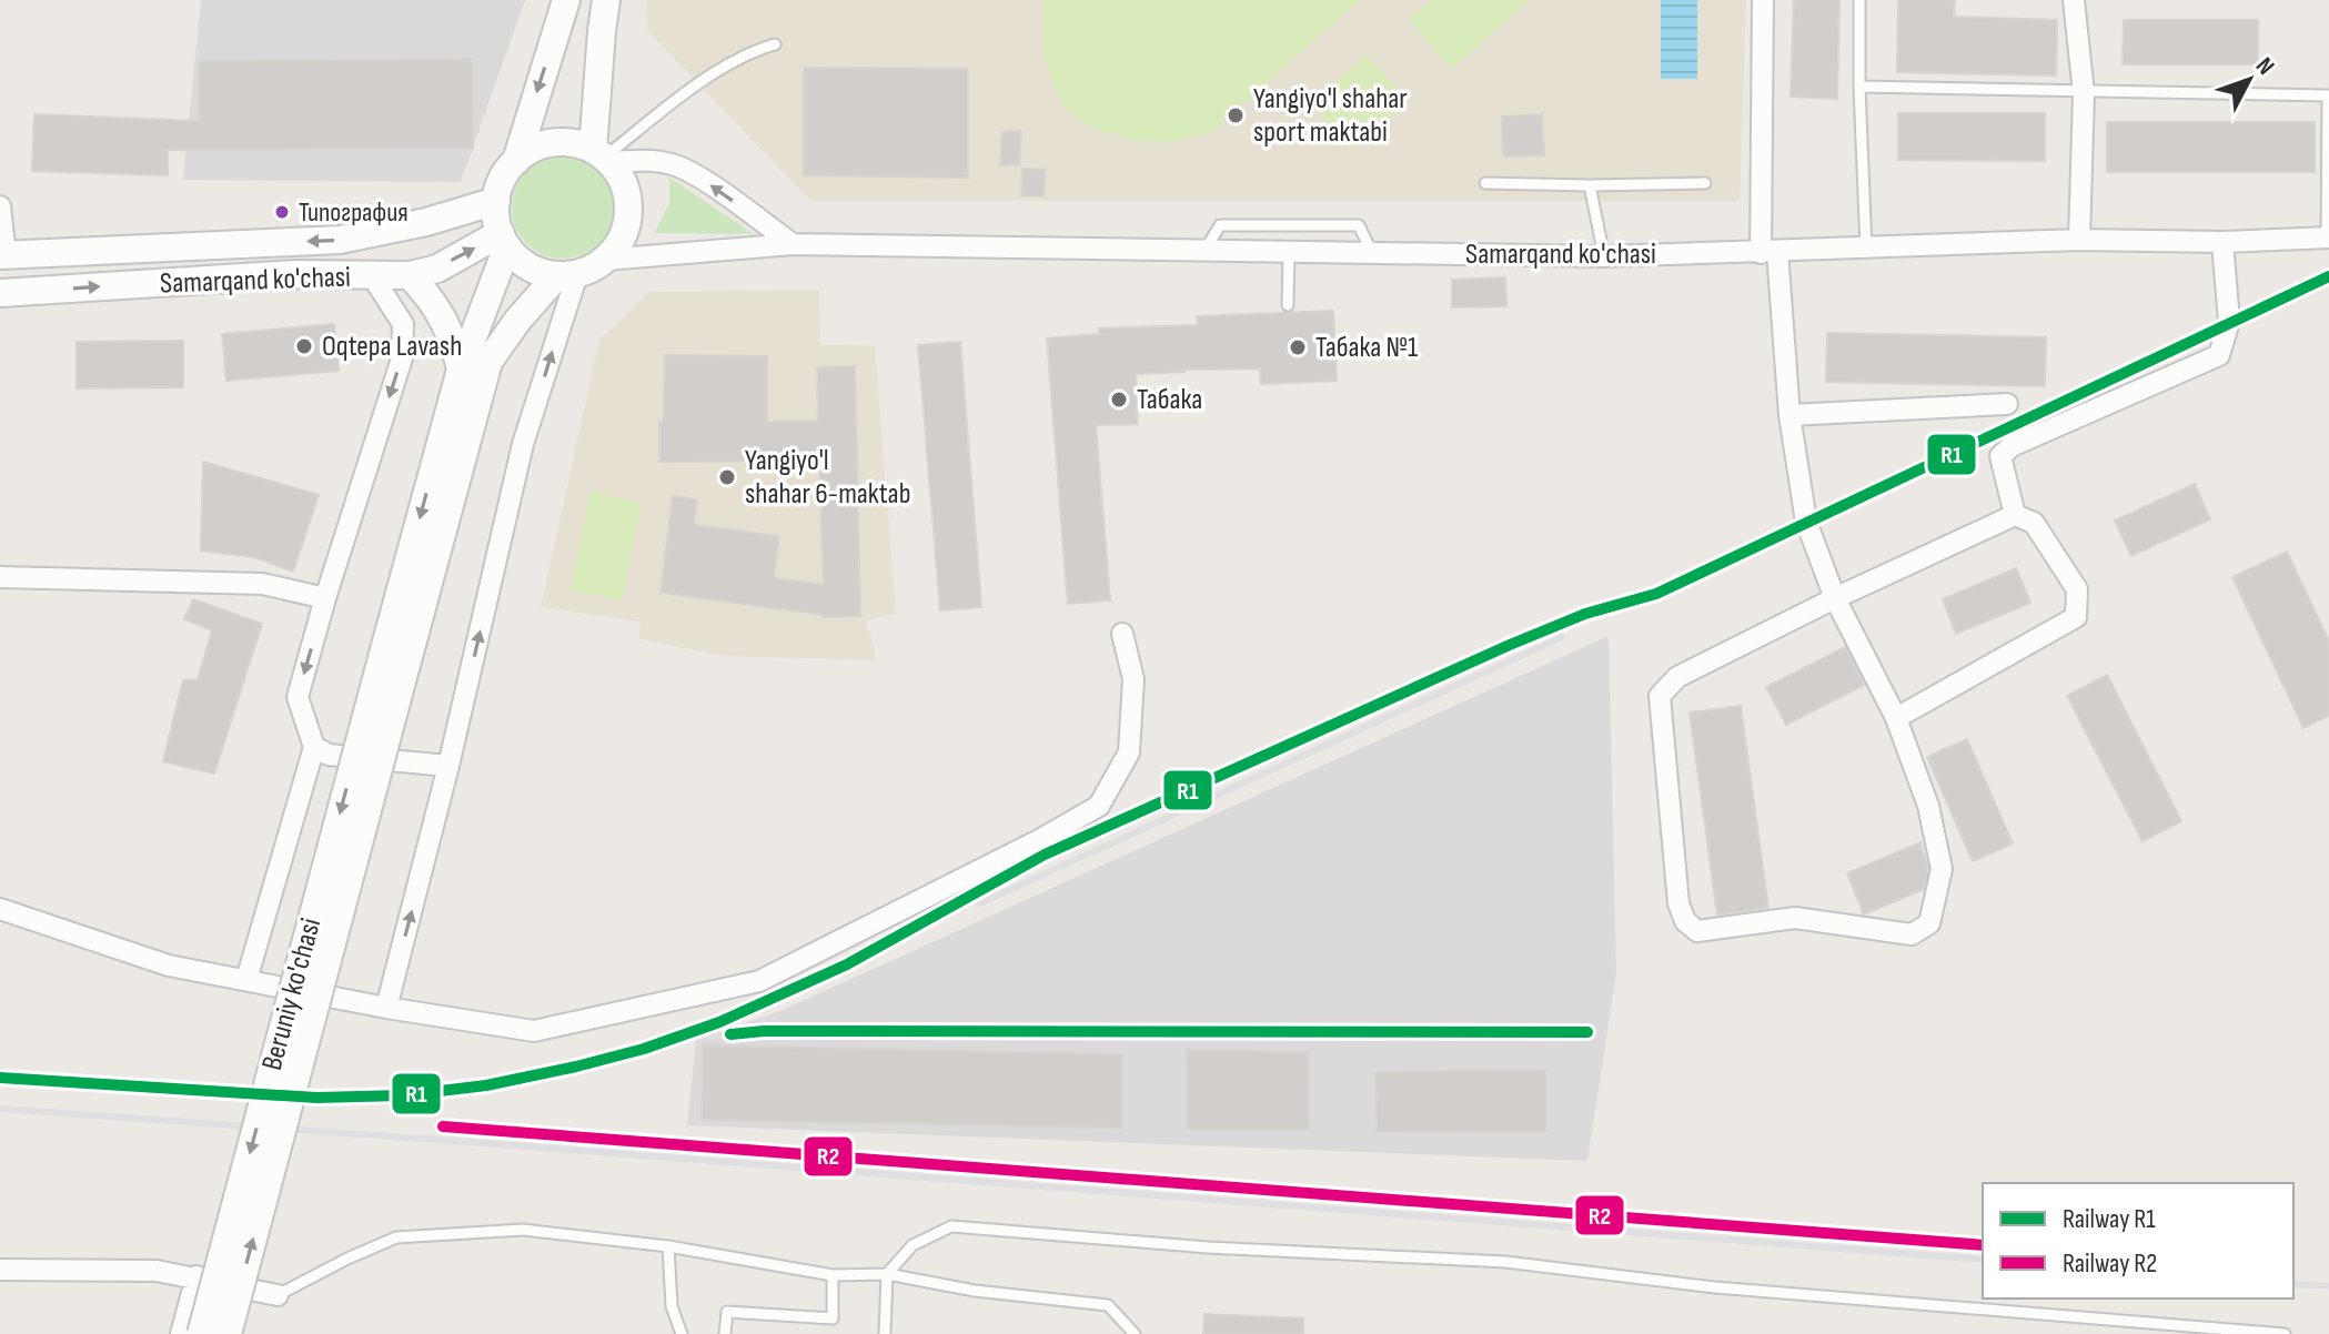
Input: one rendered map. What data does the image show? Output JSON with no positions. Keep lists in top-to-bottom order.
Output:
{
  "streets": {
    "main road": ["Samarqand ko'chasi", "Beruniy ko'chasi"]
  },
  "crossings": [
    ["Samarqand ko'chasi", "Beruniy ko'chasi"]
  ],
  "places": [
    "Yangiyo'l shahar sport maktabi",
    "Типография",
    "Oqtepa Lavash",
    "Табака №1",
    "Табака",
    "Yangiyo'l shahar 6-maktab"
  ],
  "lines": ["rail line R1", "rail line R2"],
  "legend": ["Railway R1", "Railway R2"],
  "north": "top right"
}
